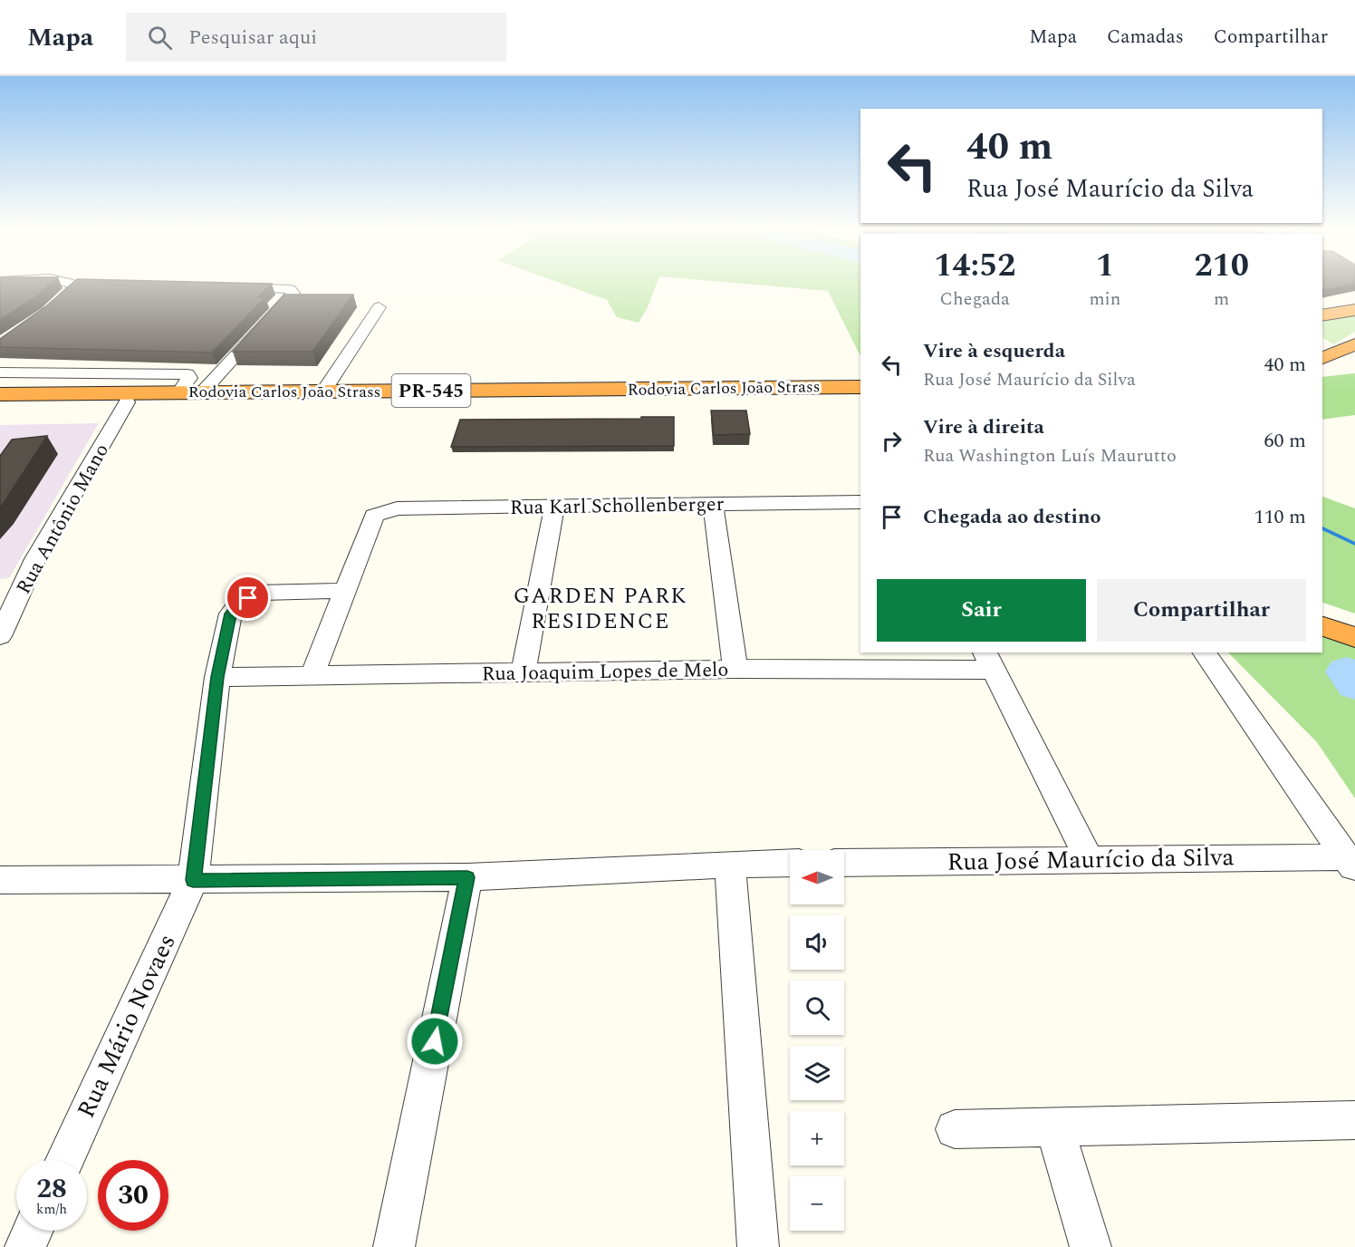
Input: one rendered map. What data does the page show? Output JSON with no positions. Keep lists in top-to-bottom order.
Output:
{
  "streets": {
    "highway": ["Rodovia Carlos João Strass", "PR-545"],
    "street": [
      "Rua Karl Schollenberger",
      "Rua Antônio Mano",
      "Rua Joaquim Lopes de Melo",
      "Rua José Maurício da Silva",
      "Rua Mário Novaes"
    ]
  },
  "crossings": [
    ["Rodovia Carlos João Strass", "Rua Antônio Mano"],
    ["Rua Karl Schollenberger", "Rua Mário Novaes"],
    ["Rua Joaquim Lopes de Melo", "Rua Mário Novaes"]
  ],
  "districts": ["GARDEN PARK RESIDENCE"],
  "north": "left",
  "page": {
    "header": "Mapa",
    "search": "Pesquisar aqui",
    "nav": ["Mapa", "Camadas", "Compartilhar"],
    "turn": ["40 m", "Rua José Maurício da Silva"],
    "eta": [
      "14:52",
      "Chegada",
      "1",
      "min",
      "210",
      "m"
    ],
    "list": [
      {
        "name": "Vire à esquerda",
        "note": "Rua José Maurício da Silva",
        "value": "40 m"
      },
      {
        "name": "Vire à direita",
        "note": "Rua Washington Luís Maurutto",
        "value": "60 m"
      },
      {
        "name": "Chegada ao destino",
        "value": "110 m"
      }
    ],
    "buttons": ["Sair", "Compartilhar"],
    "map_buttons": ["+", "−"],
    "speed": "28 km/h",
    "limit": "30"
  }
}
